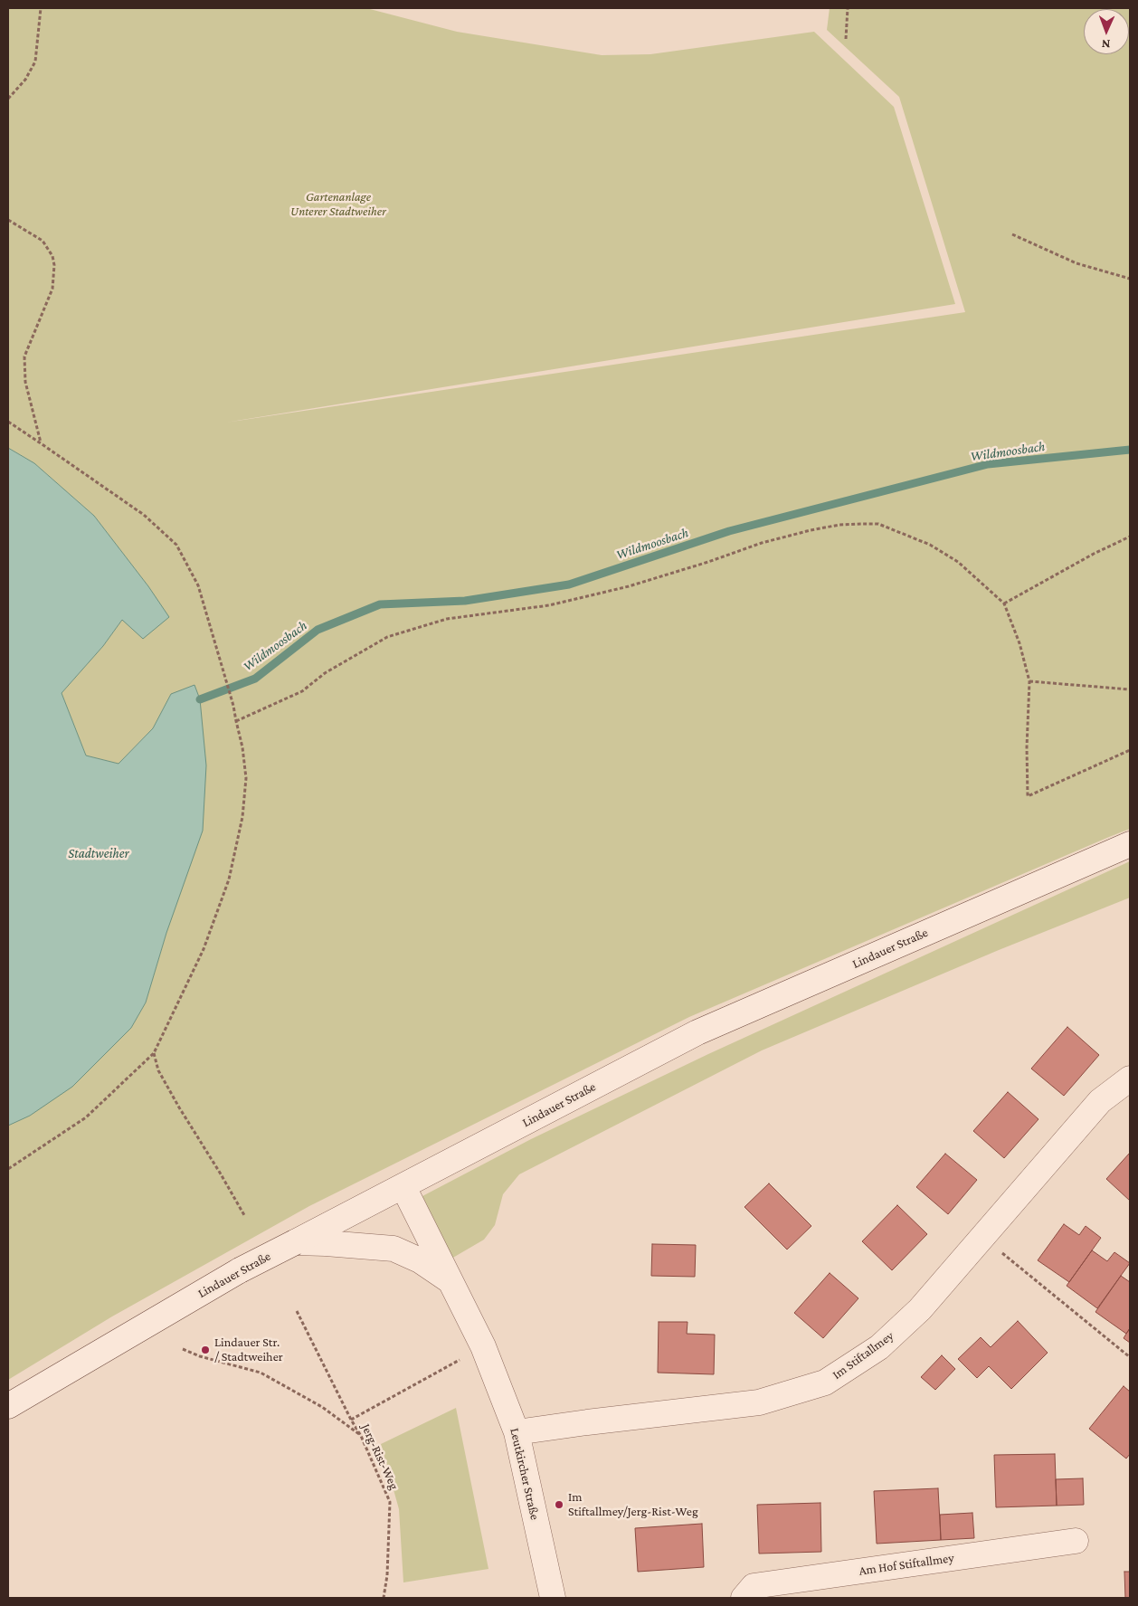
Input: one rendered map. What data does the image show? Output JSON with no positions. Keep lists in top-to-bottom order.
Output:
{
  "streets": {
    "street": [
      "Lindauer Straße",
      "Im Stiftallmey",
      "Leutkircher Straße",
      "Am Hof Stiftallmey"
    ],
    "path": ["Jerg-Rist-Weg"]
  },
  "crossings": [
    ["Lindauer Straße", "Leutkircher Straße"],
    ["Im Stiftallmey", "Leutkircher Straße"],
    ["Jerg-Rist-Weg", "Leutkircher Straße"]
  ],
  "water": ["Wildmoosbach", "Stadtweiher"],
  "parks": ["Gartenanlage Unterer Stadtweiher"],
  "places": ["Lindauer Str. / Stadtweiher", "Im Stiftallmey/Jerg-Rist-Weg"],
  "north": "bottom"
}
